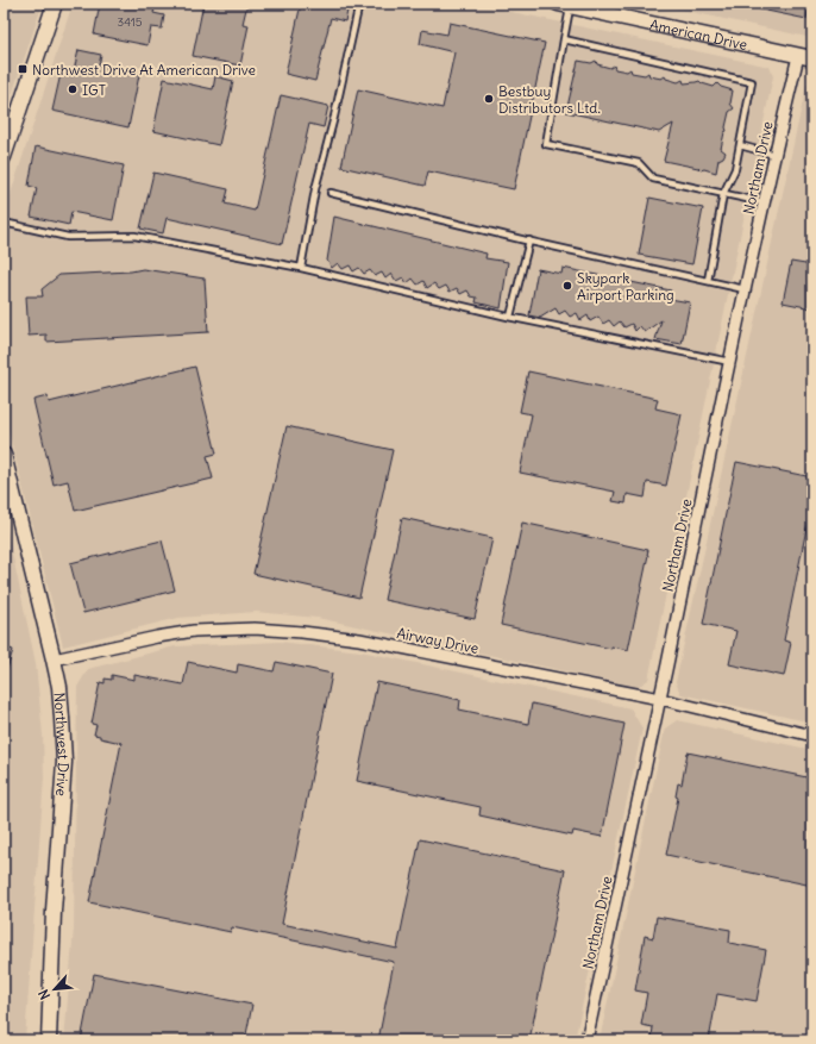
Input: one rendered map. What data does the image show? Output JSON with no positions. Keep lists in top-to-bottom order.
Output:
{
  "streets": {
    "street": [
      "American Drive",
      "Northam Drive",
      "Airway Drive",
      "Northwest Drive"
    ]
  },
  "crossings": [
    ["American Drive", "Northam Drive"],
    ["Northam Drive", "Airway Drive"],
    ["Airway Drive", "Northwest Drive"]
  ],
  "places": {
    "transit": ["Northwest Drive At American Drive"],
    "other": ["IGT", "Bestbuy Distributors Ltd.", "Skypark Airport Parking"]
  },
  "house_numbers": ["3415"],
  "north": "bottom left"
}
